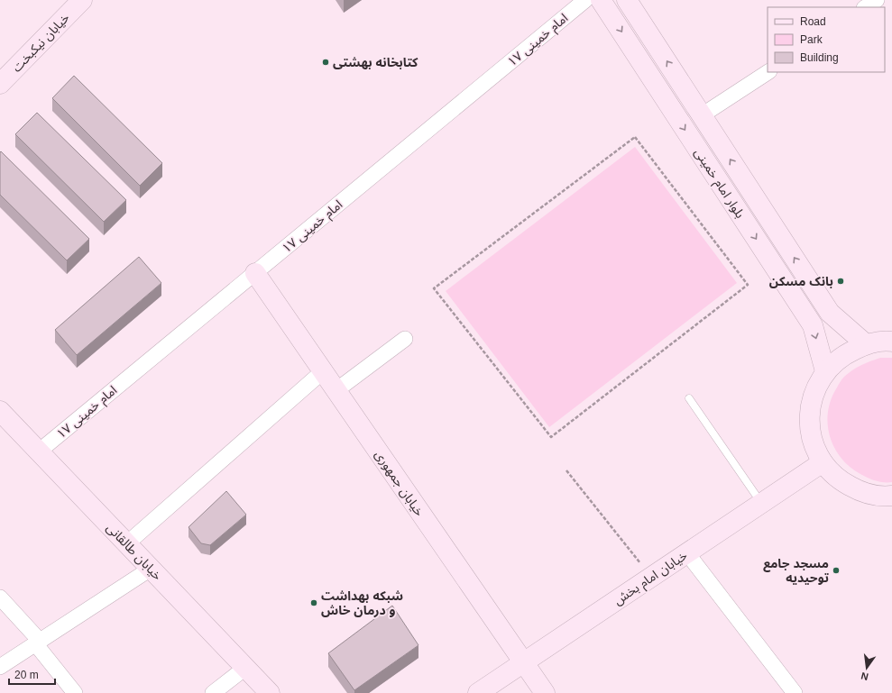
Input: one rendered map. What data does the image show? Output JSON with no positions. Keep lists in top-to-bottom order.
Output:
{
  "streets": {
    "street": [
      "امام خمینی ۱۷",
      "خیابان نیکبخت",
      "بلوار امام خمینی",
      "خیابان جمهوری",
      "خیابان طالقانی",
      "خیابان امام بخش"
    ]
  },
  "crossings": [
    ["امام خمینی ۱۷", "خیابان جمهوری"],
    ["امام خمینی ۱۷", "خیابان طالقانی"],
    ["خیابان جمهوری", "خیابان امام بخش"]
  ],
  "places": [
    "کتابخانه بهشتی",
    "بانک مسکن",
    "مسجد جامع توحیدیه",
    "شبکه بهداشت و درمان خاش"
  ],
  "legend": ["Road", "Park", "Building"],
  "scale_bar": "20 m",
  "north": "bottom"
}
